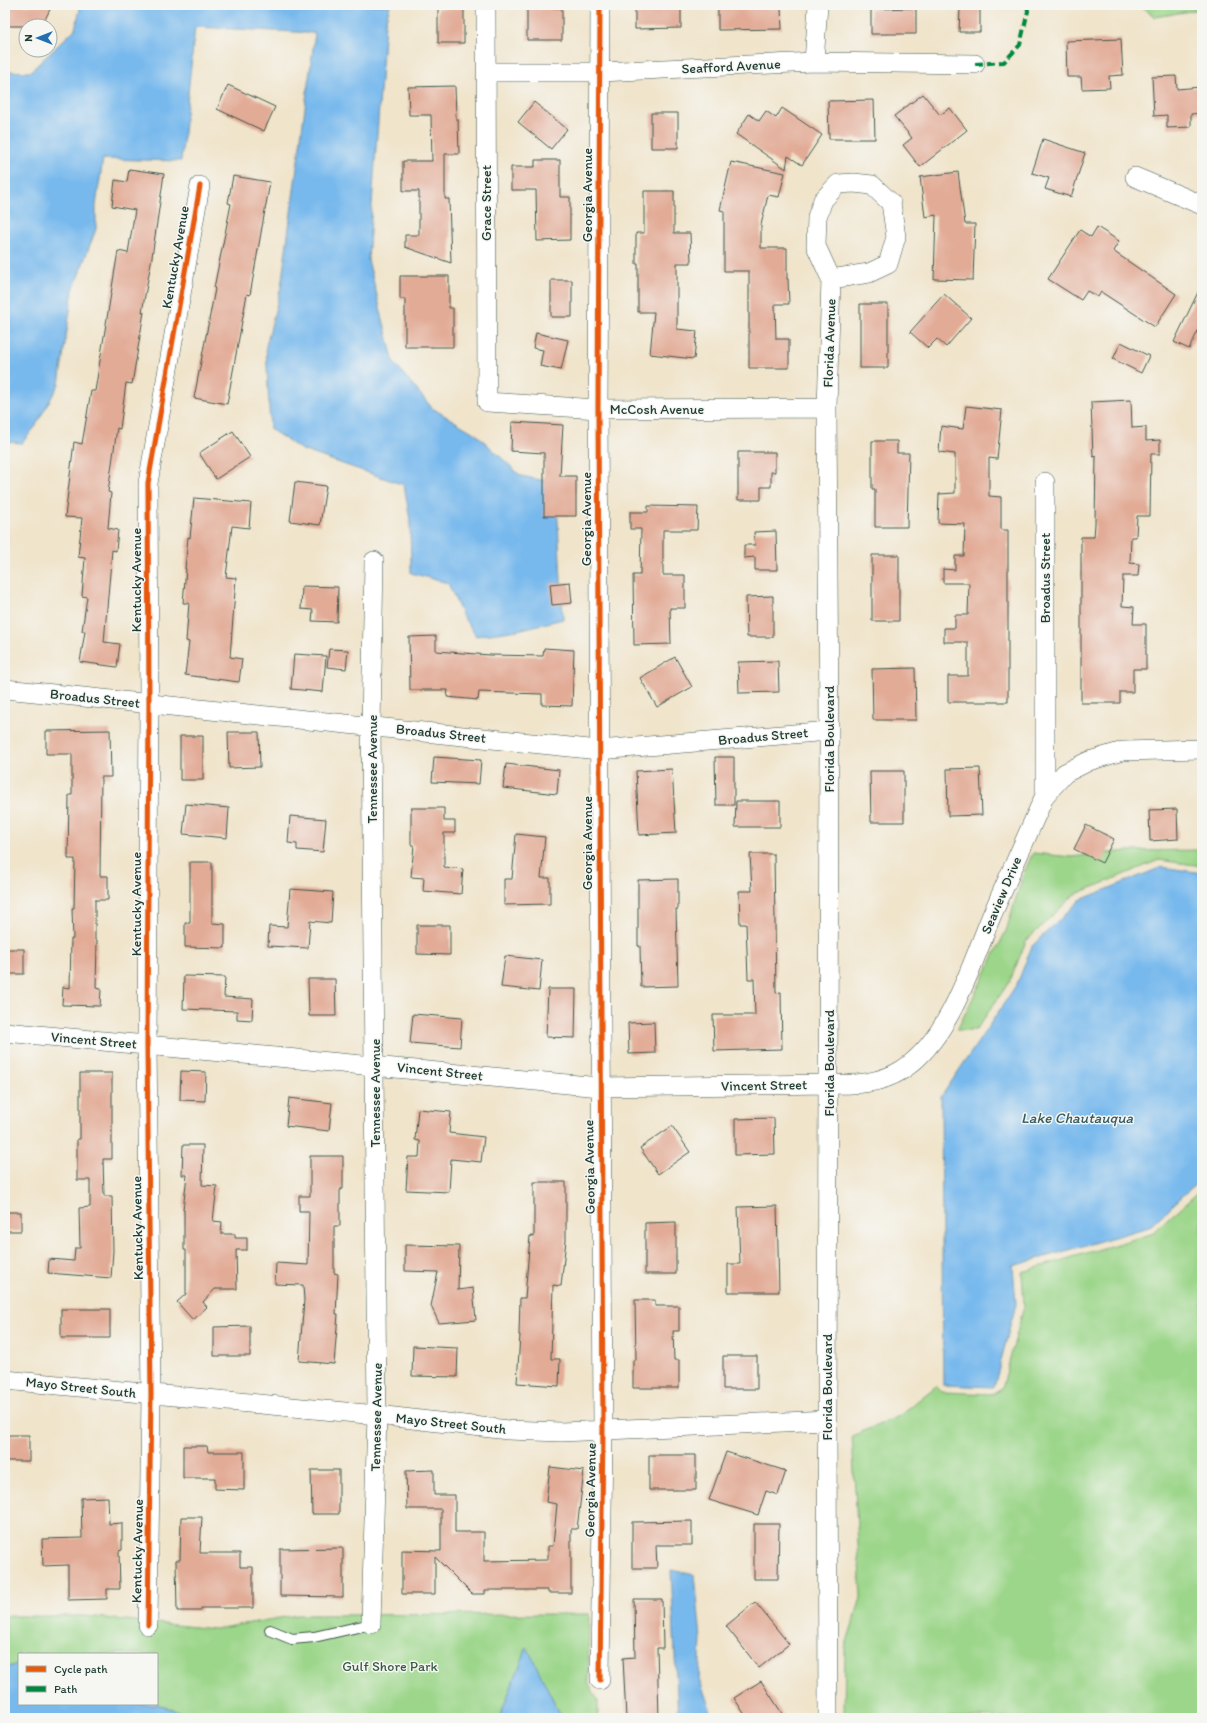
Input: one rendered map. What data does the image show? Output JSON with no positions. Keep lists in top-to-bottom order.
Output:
{
  "streets": {
    "street": [
      "Seafford Avenue",
      "Georgia Avenue",
      "Grace Street",
      "Kentucky Avenue",
      "Florida Avenue",
      "McCosh Avenue",
      "Broadus Street",
      "Florida Boulevard",
      "Tennessee Avenue",
      "Seaview Drive",
      "Vincent Street",
      "Mayo Street South"
    ]
  },
  "crossings": [
    ["Seafford Avenue", "Georgia Avenue"],
    ["Seafford Avenue", "Grace Street"],
    ["Georgia Avenue", "McCosh Avenue"],
    ["Georgia Avenue", "Broadus Street"],
    ["Georgia Avenue", "Vincent Street"],
    ["Georgia Avenue", "Mayo Street South"],
    ["Grace Street", "McCosh Avenue"],
    ["Kentucky Avenue", "Broadus Street"],
    ["Kentucky Avenue", "Vincent Street"],
    ["Kentucky Avenue", "Mayo Street South"],
    ["Florida Avenue", "McCosh Avenue"],
    ["Florida Avenue", "Florida Boulevard"],
    ["McCosh Avenue", "Florida Boulevard"],
    ["Broadus Street", "Florida Boulevard"],
    ["Broadus Street", "Tennessee Avenue"],
    ["Broadus Street", "Seaview Drive"],
    ["Florida Boulevard", "Seaview Drive"],
    ["Florida Boulevard", "Vincent Street"],
    ["Florida Boulevard", "Mayo Street South"],
    ["Tennessee Avenue", "Vincent Street"],
    ["Tennessee Avenue", "Mayo Street South"],
    ["Seaview Drive", "Vincent Street"]
  ],
  "water": ["Lake Chautauqua"],
  "parks": ["Gulf Shore Park"],
  "legend": ["Cycle path", "Path"],
  "north": "left"
}
